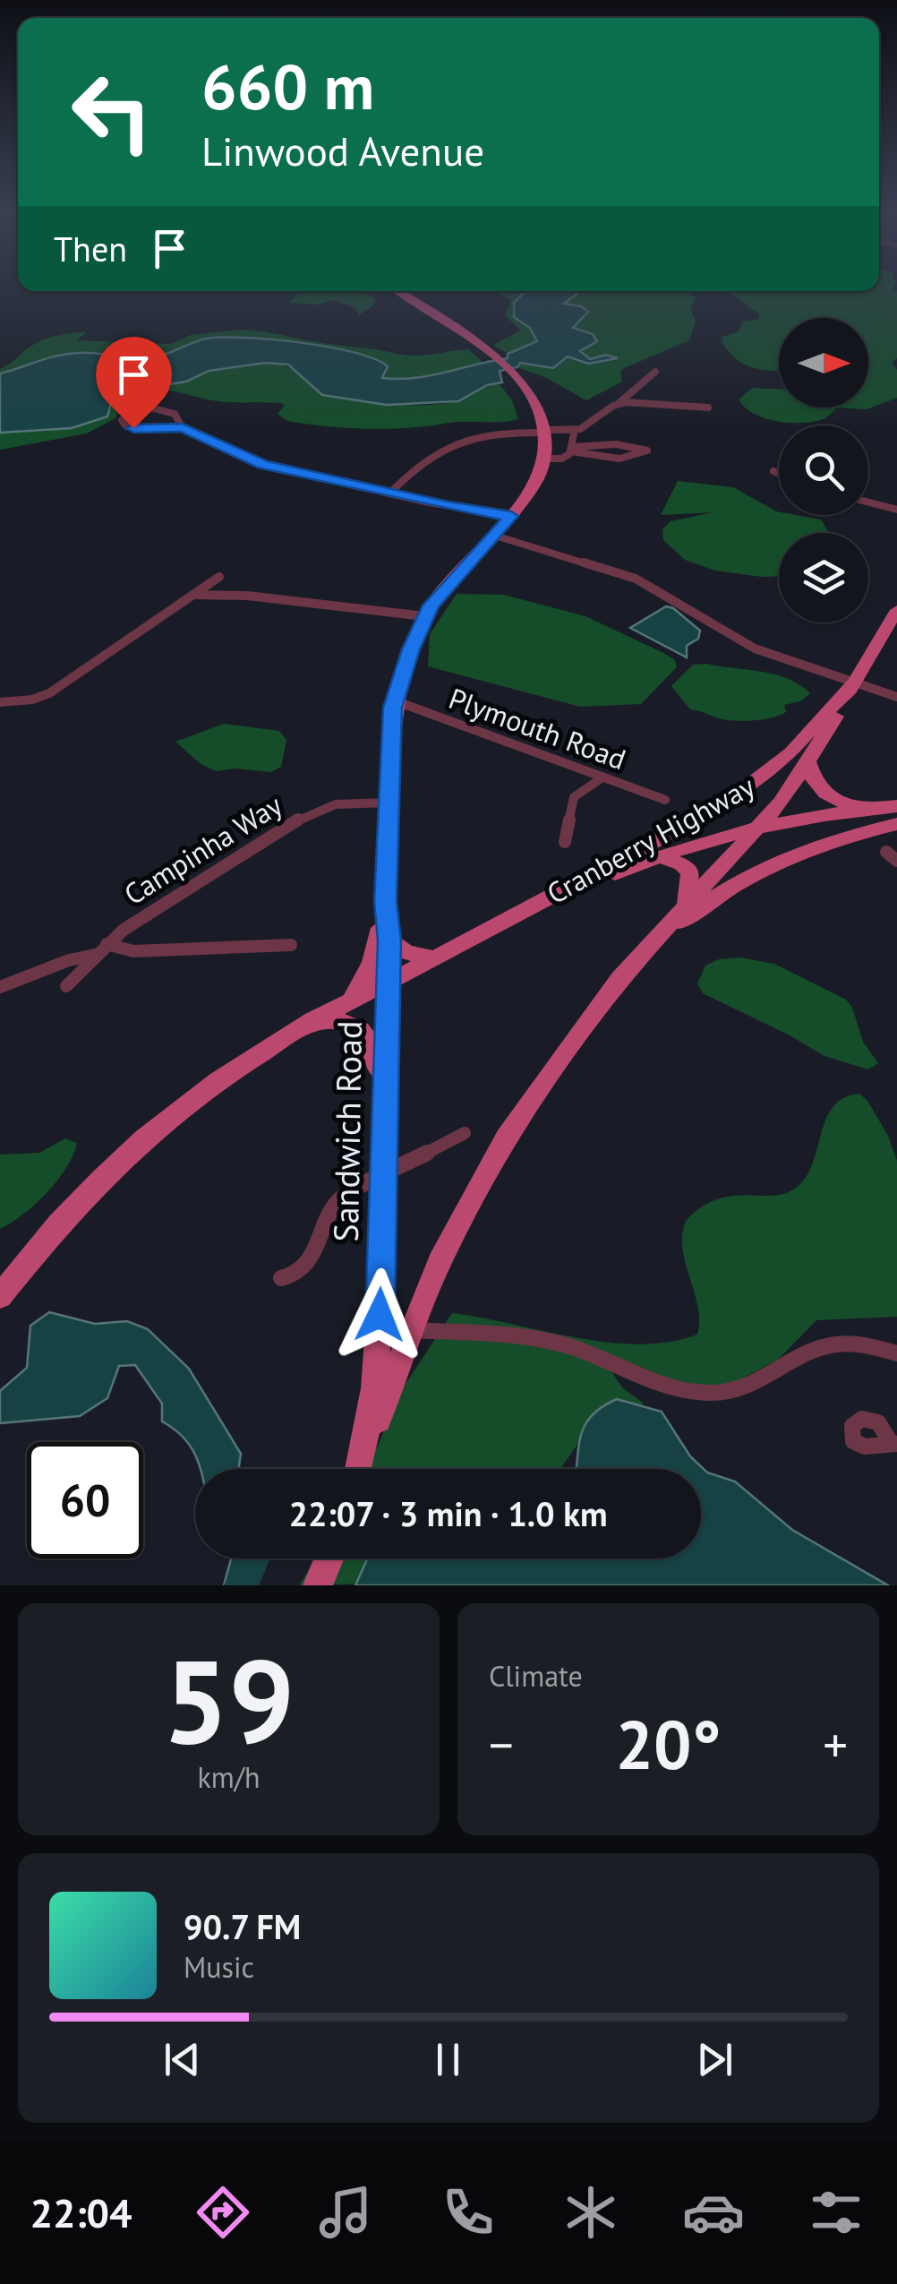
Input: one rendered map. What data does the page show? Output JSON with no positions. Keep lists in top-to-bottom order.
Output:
{
  "streets": {
    "main road": ["Cranberry Highway", "Sandwich Road"],
    "street": ["Plymouth Road", "Campinha Way"]
  },
  "crossings": [
    ["Plymouth Road", "Sandwich Road"],
    ["Cranberry Highway", "Sandwich Road"],
    ["Campinha Way", "Sandwich Road"]
  ],
  "north": "right",
  "page": {
    "turn": ["660 m", "Linwood Avenue"],
    "then": "Then",
    "limit": "60",
    "trip": "22:07 · 3 min · 1.0 km",
    "tile": [
      ["59", "km/h"],
      "Climate"
    ],
    "heat": ["−", "20°", "+"],
    "song": ["90.7 FM", "Music"],
    "tabs": "22:04"
  }
}
